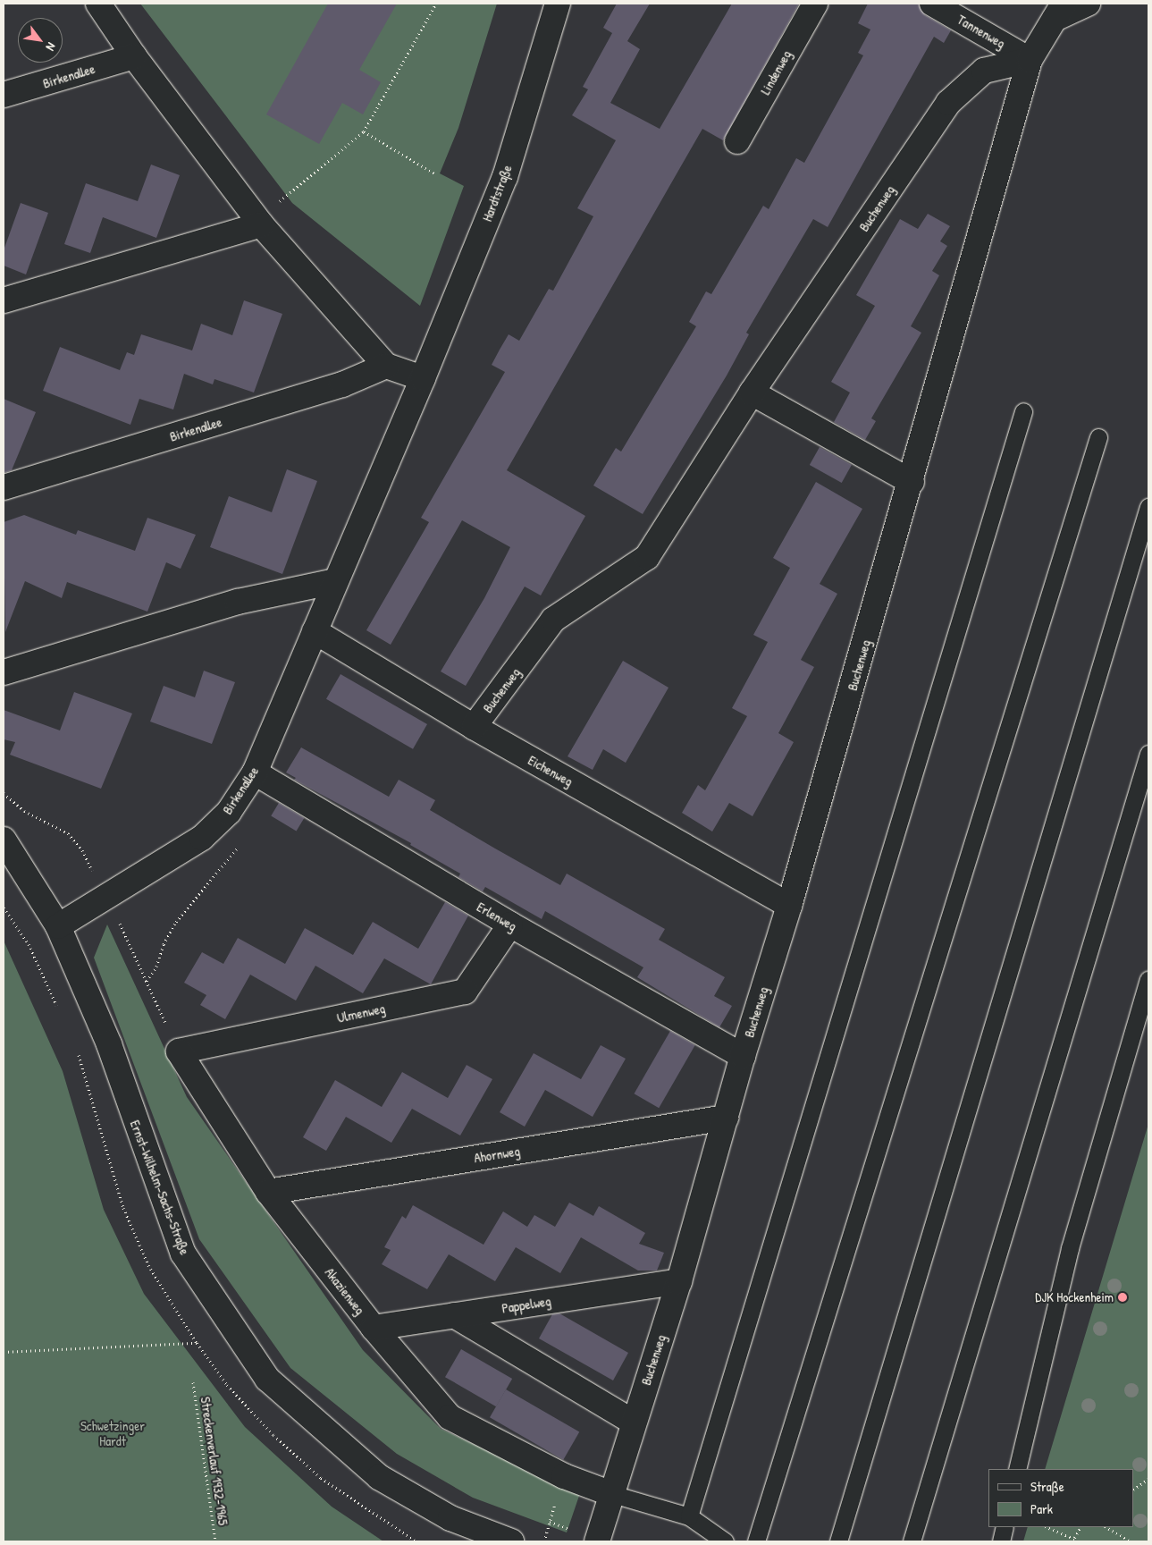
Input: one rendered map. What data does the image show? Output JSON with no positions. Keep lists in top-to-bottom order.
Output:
{
  "streets": {
    "street": [
      "Tannenweg",
      "Lindenweg",
      "Birkenallee",
      "Hardtstraße",
      "Buchenweg",
      "Eichenweg",
      "Erlenweg",
      "Ulmenweg",
      "Ahornweg",
      "Ernst-Wilhelm-Sachs-Straße",
      "Akazienweg",
      "Pappelweg"
    ],
    "path": ["Streckenverlauf 1932-1965"]
  },
  "crossings": [
    ["Tannenweg", "Buchenweg"],
    ["Birkenallee", "Hardtstraße"],
    ["Birkenallee", "Eichenweg"],
    ["Birkenallee", "Erlenweg"],
    ["Birkenallee", "Ernst-Wilhelm-Sachs-Straße"],
    ["Buchenweg", "Eichenweg"],
    ["Buchenweg", "Erlenweg"],
    ["Buchenweg", "Ahornweg"],
    ["Buchenweg", "Akazienweg"],
    ["Buchenweg", "Pappelweg"],
    ["Erlenweg", "Ulmenweg"],
    ["Ulmenweg", "Akazienweg"],
    ["Ahornweg", "Akazienweg"],
    ["Akazienweg", "Pappelweg"]
  ],
  "parks": ["Schwetzinger Hardt"],
  "places": ["DJK Hockenheim"],
  "legend": ["Straße", "Park"],
  "north": "bottom right"
}
